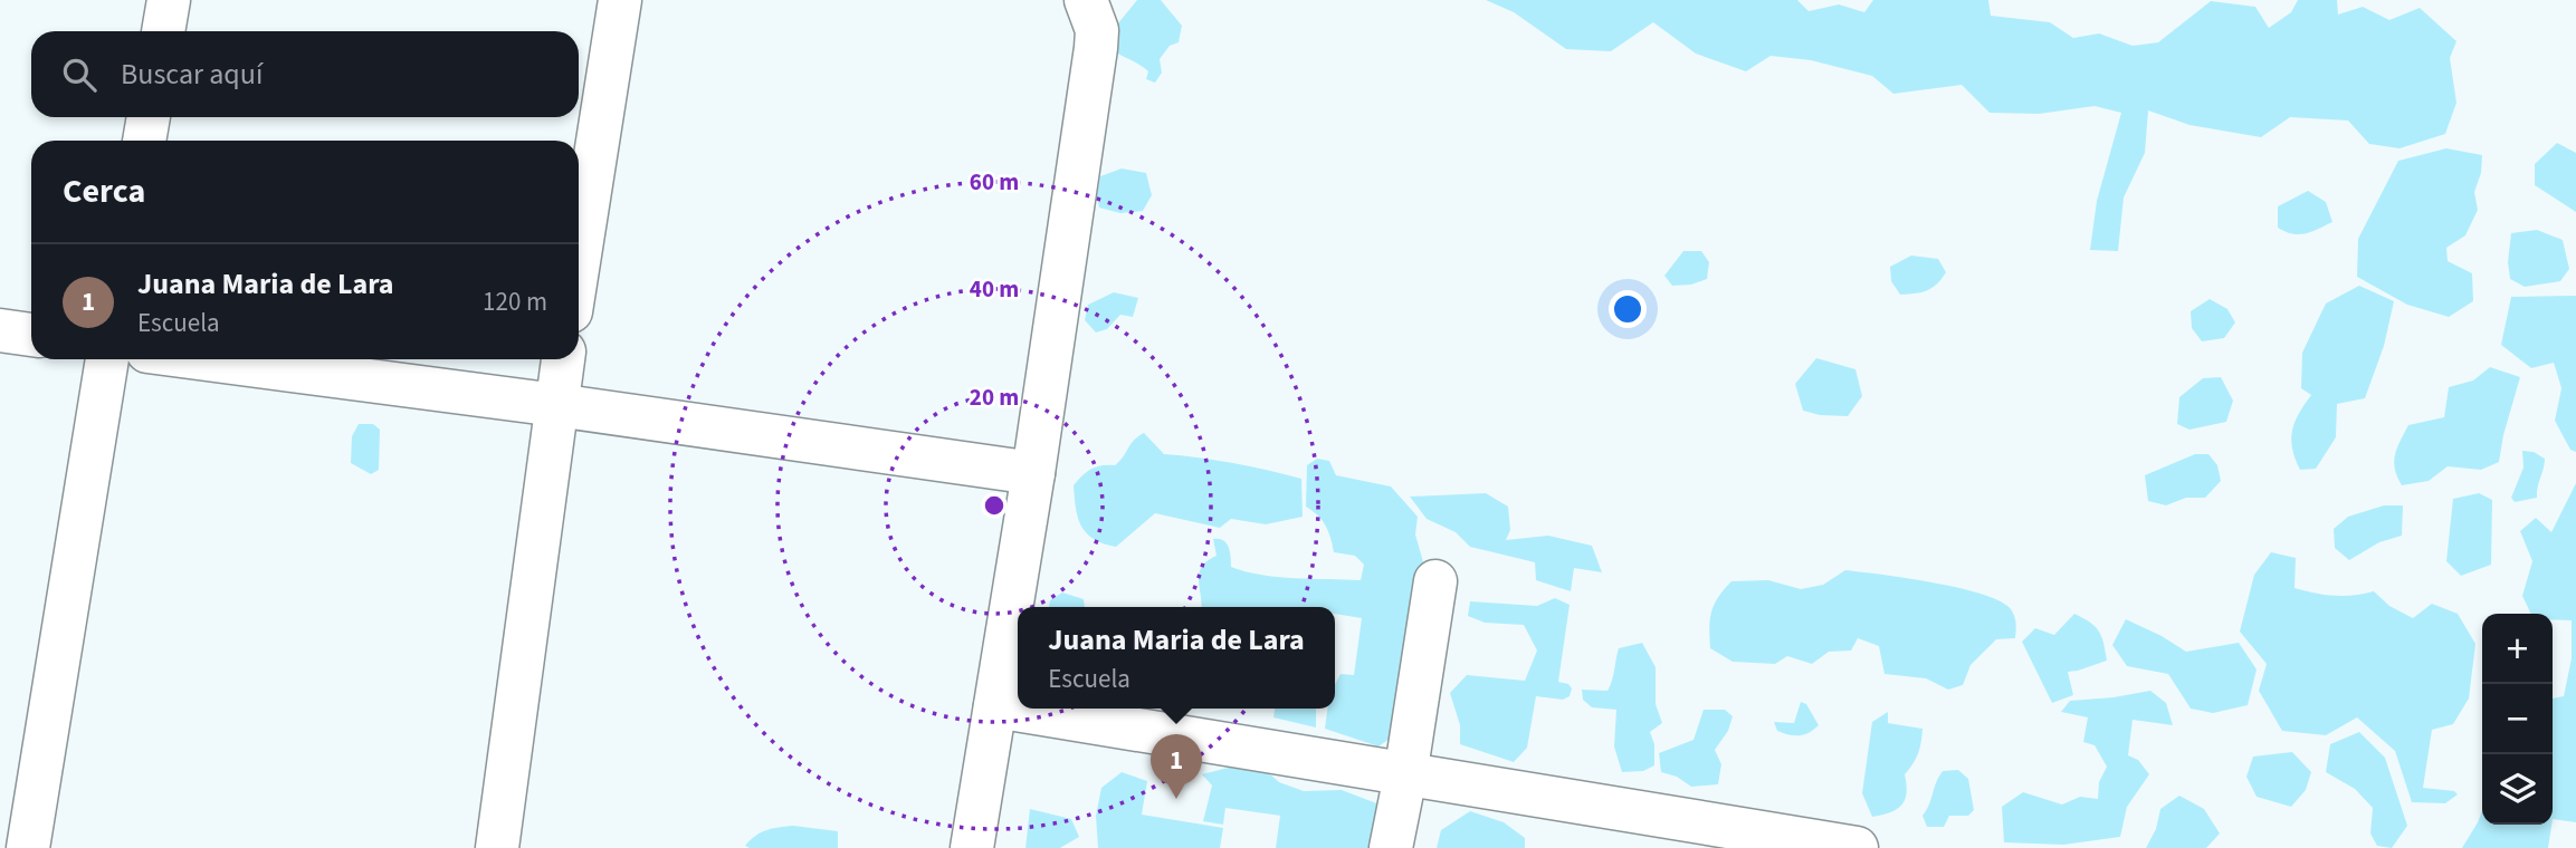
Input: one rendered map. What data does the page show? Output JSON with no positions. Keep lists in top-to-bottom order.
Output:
{
  "page": {
    "search": "Buscar aquí",
    "heading": "Cerca",
    "list": [
      {
        "mark": "1",
        "name": "Juana Maria de Lara",
        "note": "Escuela",
        "value": "120 m"
      }
    ],
    "popup": ["Juana Maria de Lara", "Escuela"],
    "map_buttons": ["+", "−"],
    "pins": "1"
  },
  "rings": ["60 m", "40 m", "20 m"]
}
